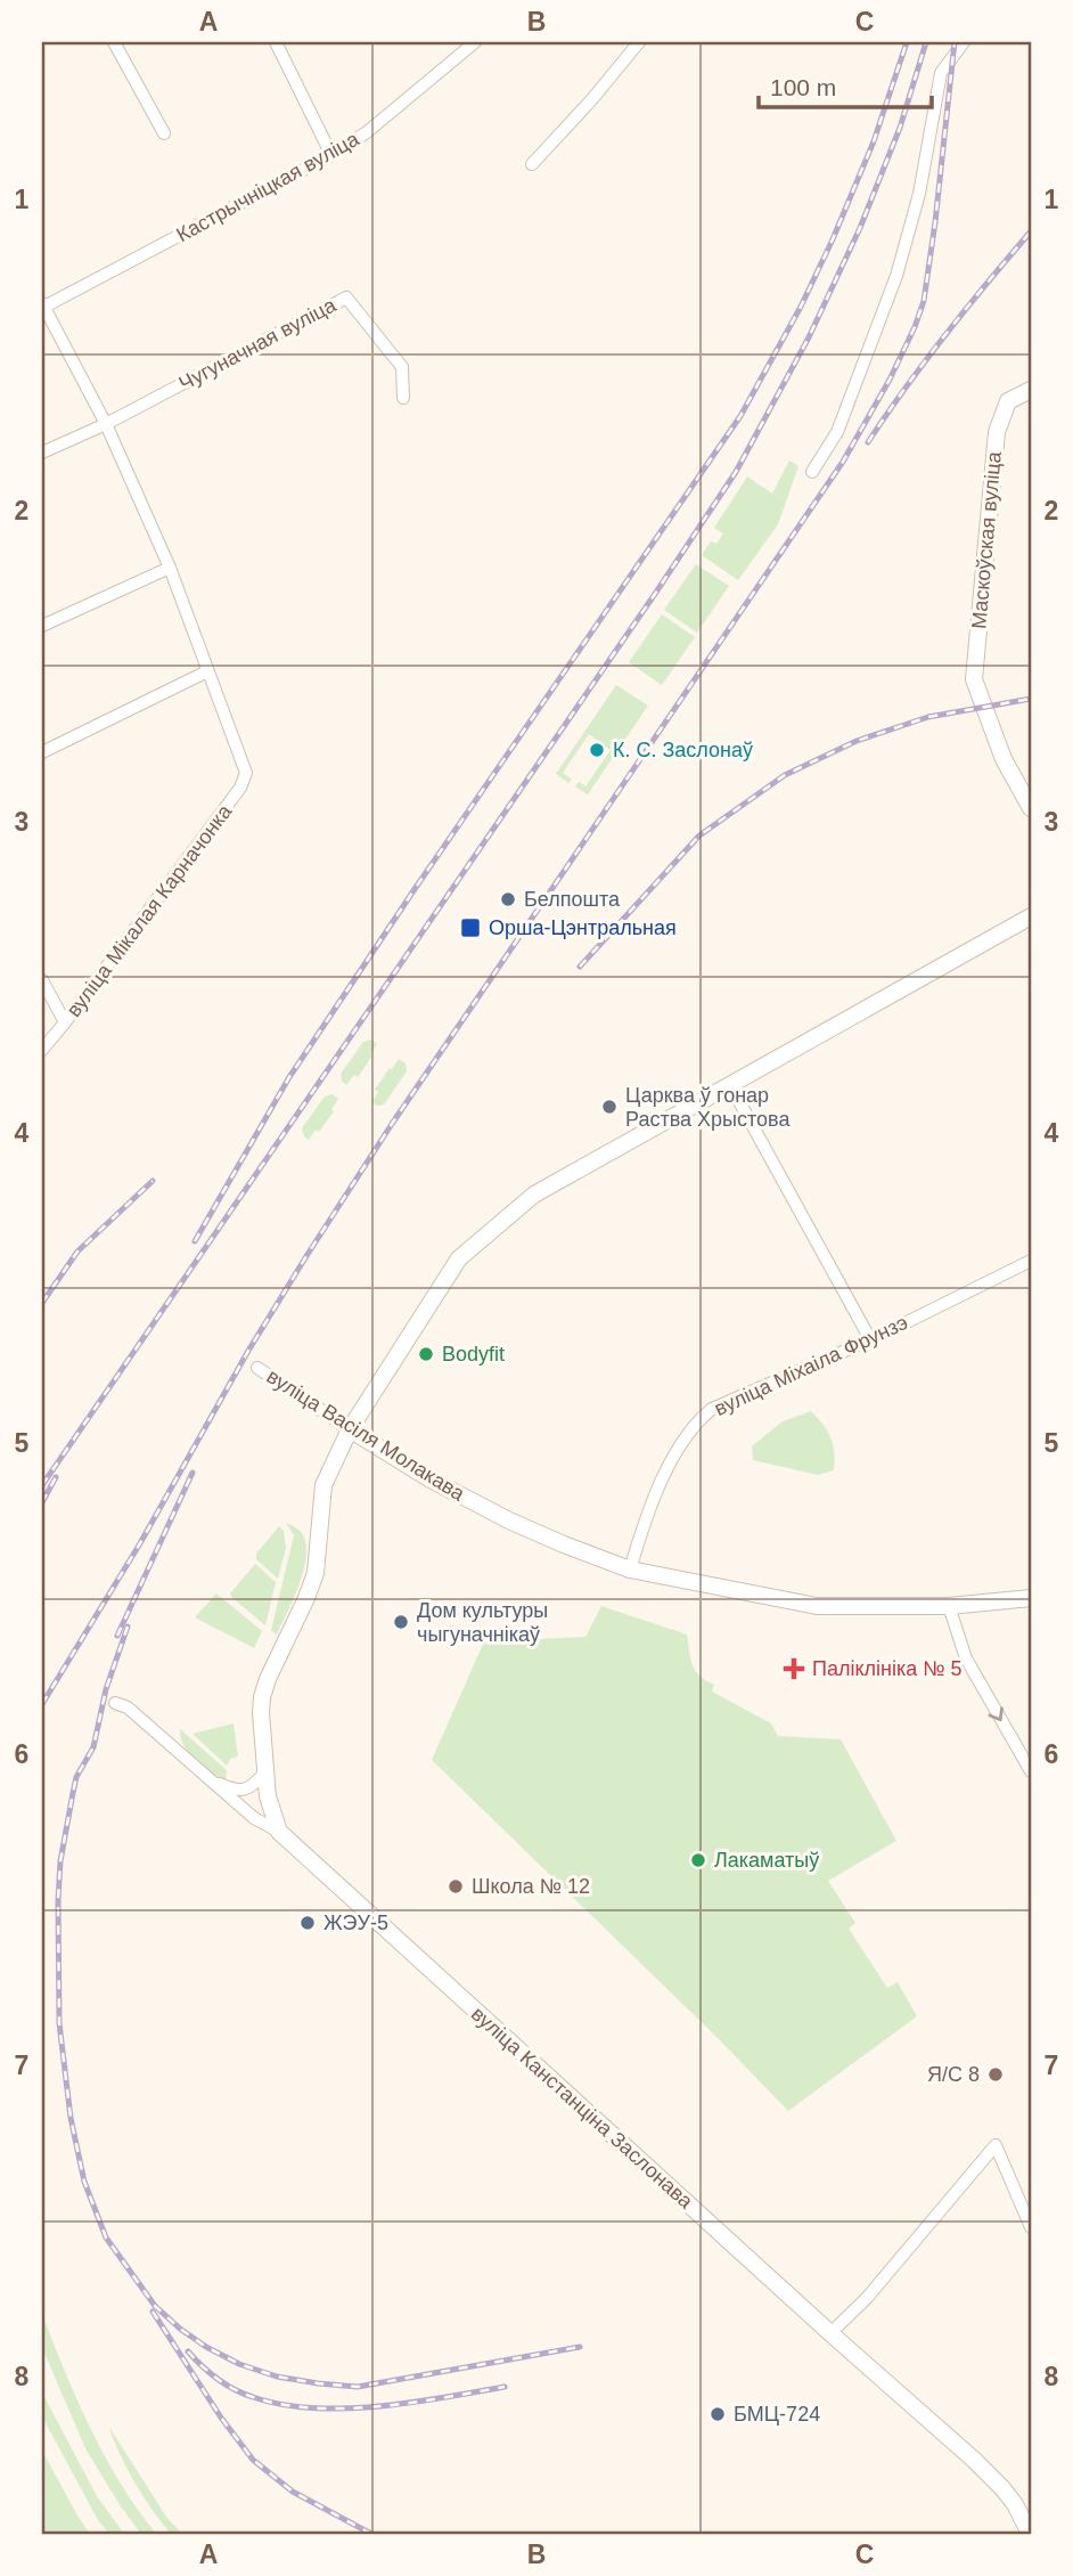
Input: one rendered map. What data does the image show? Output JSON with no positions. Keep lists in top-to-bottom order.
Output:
{
  "streets": {
    "street": [
      "Кастрычніцкая вуліца",
      "Чугуначная вуліца",
      "Маскоўская вуліца",
      "вуліца Мікалая Карначонка",
      "вуліца Міхаіла Фрунзэ",
      "вуліца Васіля Молакава",
      "вуліца Канстанціна Заслонава"
    ]
  },
  "crossings": [
    ["вуліца Міхаіла Фрунзэ", "вуліца Васіля Молакава"]
  ],
  "places": {
    "other": [
      "К. С. Заслонаў",
      "Белпошта",
      "Царква ў гонар Раства Хрыстова",
      "Bodyfit",
      "Дом культуры чыгуначнікаў",
      "Лакаматыў",
      "Школа № 12",
      "ЖЭУ-5",
      "Я/С 8",
      "БМЦ-724"
    ],
    "transit": ["Орша-Цэнтральная"],
    "health": ["Паліклініка № 5"]
  },
  "scale_bar": "100 m",
  "grid": {
    "columns": ["A", "B", "C"],
    "rows": [
      "1",
      "2",
      "3",
      "4",
      "5",
      "6",
      "7",
      "8"
    ]
  }
}
